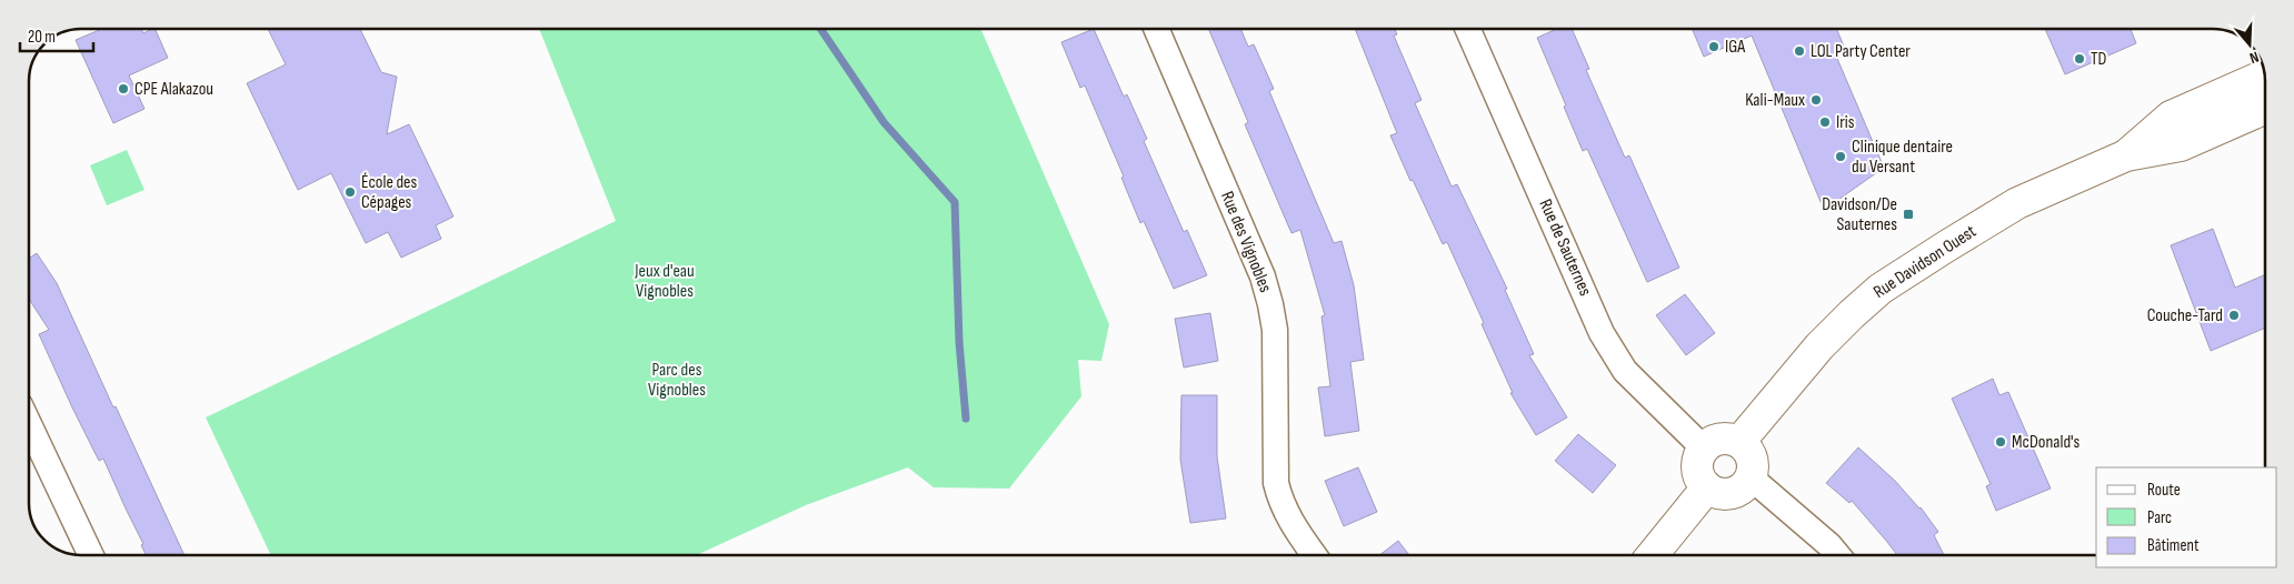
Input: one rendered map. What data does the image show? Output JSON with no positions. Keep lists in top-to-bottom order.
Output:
{
  "streets": {
    "street": ["Rue des Vignobles", "Rue de Sauternes", "Rue Davidson Ouest"]
  },
  "crossings": [
    ["Rue de Sauternes", "Rue Davidson Ouest"]
  ],
  "parks": ["Jeux d'eau Vignobles", "Parc des Vignobles"],
  "places": {
    "other": [
      "IGA",
      "LOL Party Center",
      "TD",
      "CPE Alakazou",
      "Kali-Maux",
      "Iris",
      "Clinique dentaire du Versant",
      "École des Cépages",
      "Couche-Tard",
      "McDonald's"
    ],
    "transit": ["Davidson/De Sauternes"]
  },
  "legend": ["Route", "Parc", "Bâtiment"],
  "scale_bar": "20 m",
  "north": "bottom"
}
